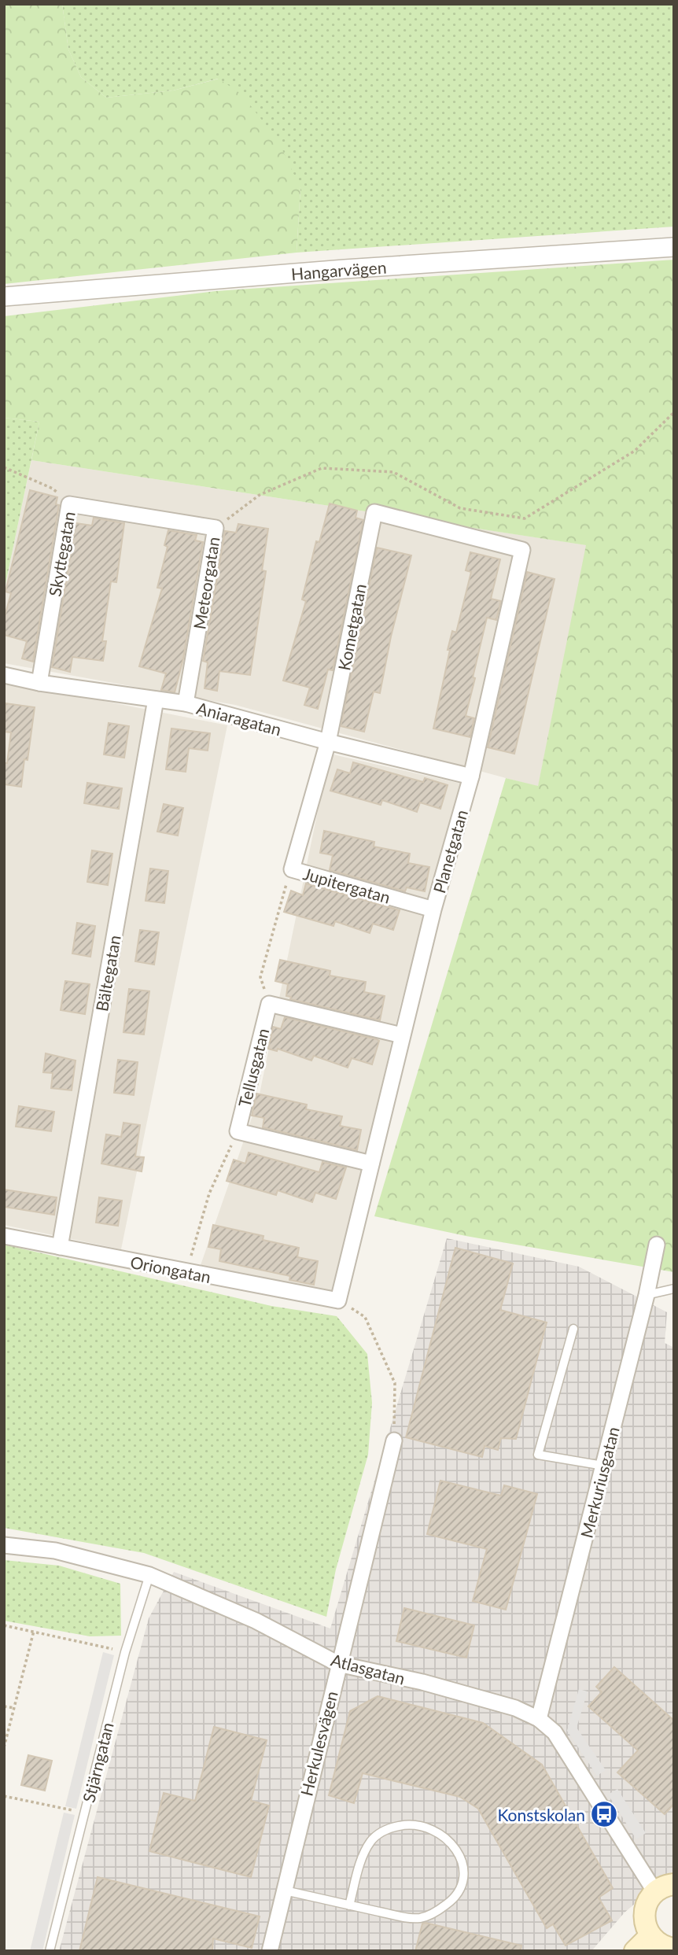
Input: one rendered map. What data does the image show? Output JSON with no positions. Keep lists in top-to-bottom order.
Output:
{
  "streets": {
    "street": [
      "Hangarvägen",
      "Skyttegatan",
      "Meteorgatan",
      "Kometgatan",
      "Aniaragatan",
      "Planetgatan",
      "Jupitergatan",
      "Bältegatan",
      "Tellusgatan",
      "Oriongatan",
      "Merkuriusgatan",
      "Atlasgatan",
      "Herkulesvägen"
    ],
    "lane": ["Stjärngatan"]
  },
  "crossings": [
    ["Skyttegatan", "Meteorgatan"],
    ["Skyttegatan", "Aniaragatan"],
    ["Meteorgatan", "Aniaragatan"],
    ["Kometgatan", "Aniaragatan"],
    ["Kometgatan", "Planetgatan"],
    ["Kometgatan", "Jupitergatan"],
    ["Aniaragatan", "Planetgatan"],
    ["Aniaragatan", "Jupitergatan"],
    ["Aniaragatan", "Bältegatan"],
    ["Planetgatan", "Jupitergatan"],
    ["Planetgatan", "Oriongatan"],
    ["Bältegatan", "Oriongatan"],
    ["Merkuriusgatan", "Atlasgatan"],
    ["Atlasgatan", "Herkulesvägen"],
    ["Atlasgatan", "Stjärngatan"]
  ],
  "places": {
    "bus stop": ["Konstskolan"]
  }
}
